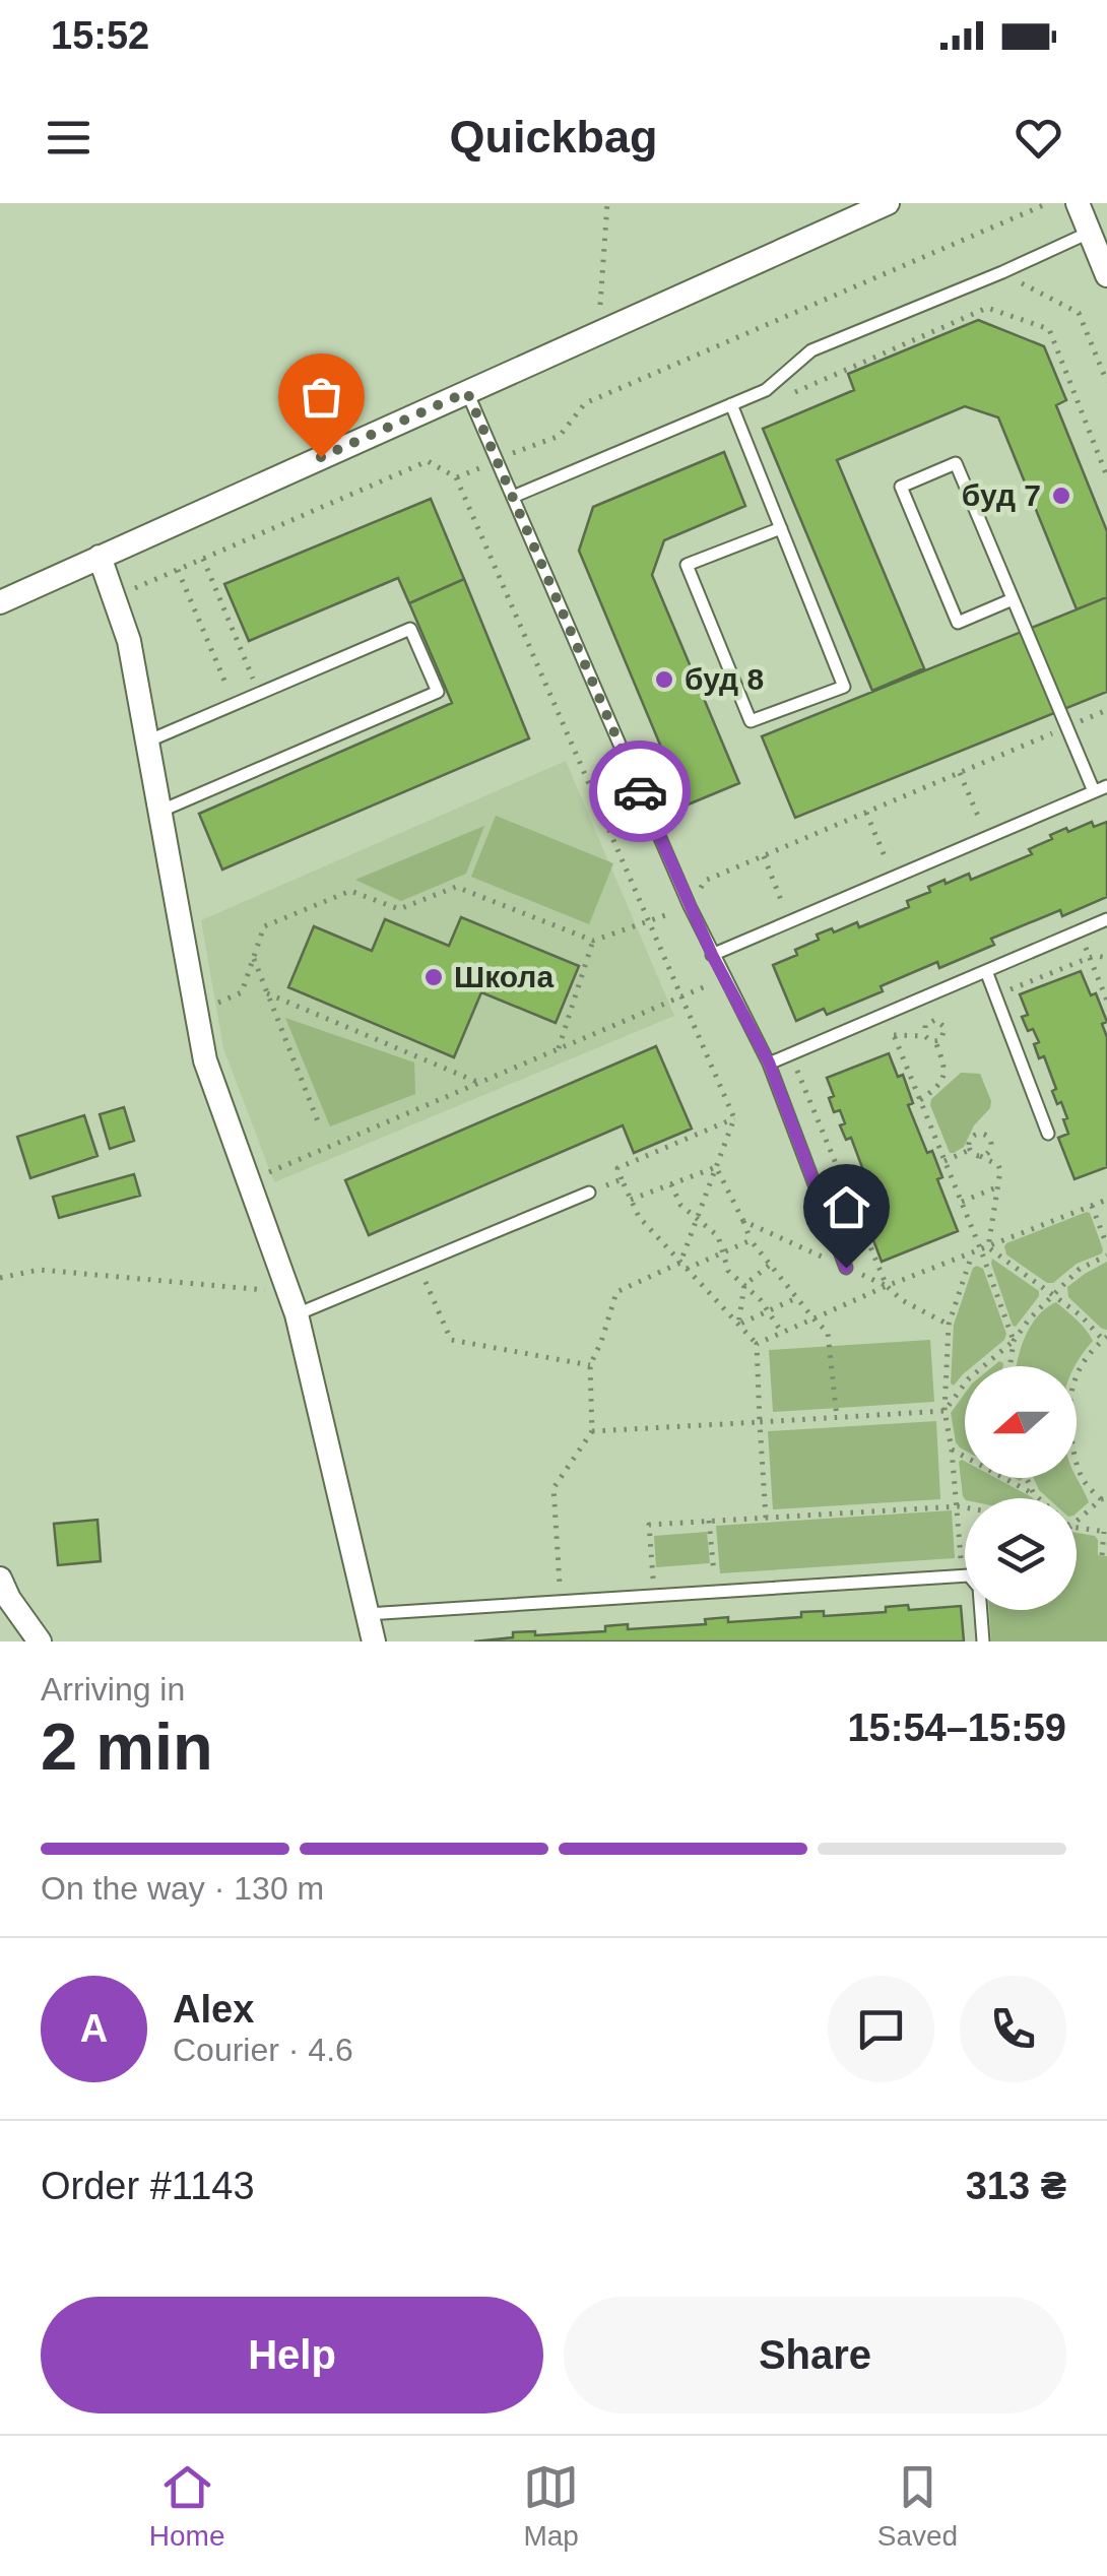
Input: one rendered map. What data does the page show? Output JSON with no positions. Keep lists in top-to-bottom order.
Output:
{
  "places": ["буд 7", "буд 8", "Школа"],
  "north": "left",
  "page": {
    "status": "15:52",
    "header": "Quickbag",
    "heading": ["2 min", "Arriving in", "15:54–15:59"],
    "panel": [
      "Alex",
      "Courier · 4.6",
      "Order #1143",
      "313 ₴"
    ],
    "bar": "On the way · 130 m",
    "round": "A",
    "buttons": ["Help", "Share"],
    "tabs": ["Home", "Map", "Saved"]
  }
}
